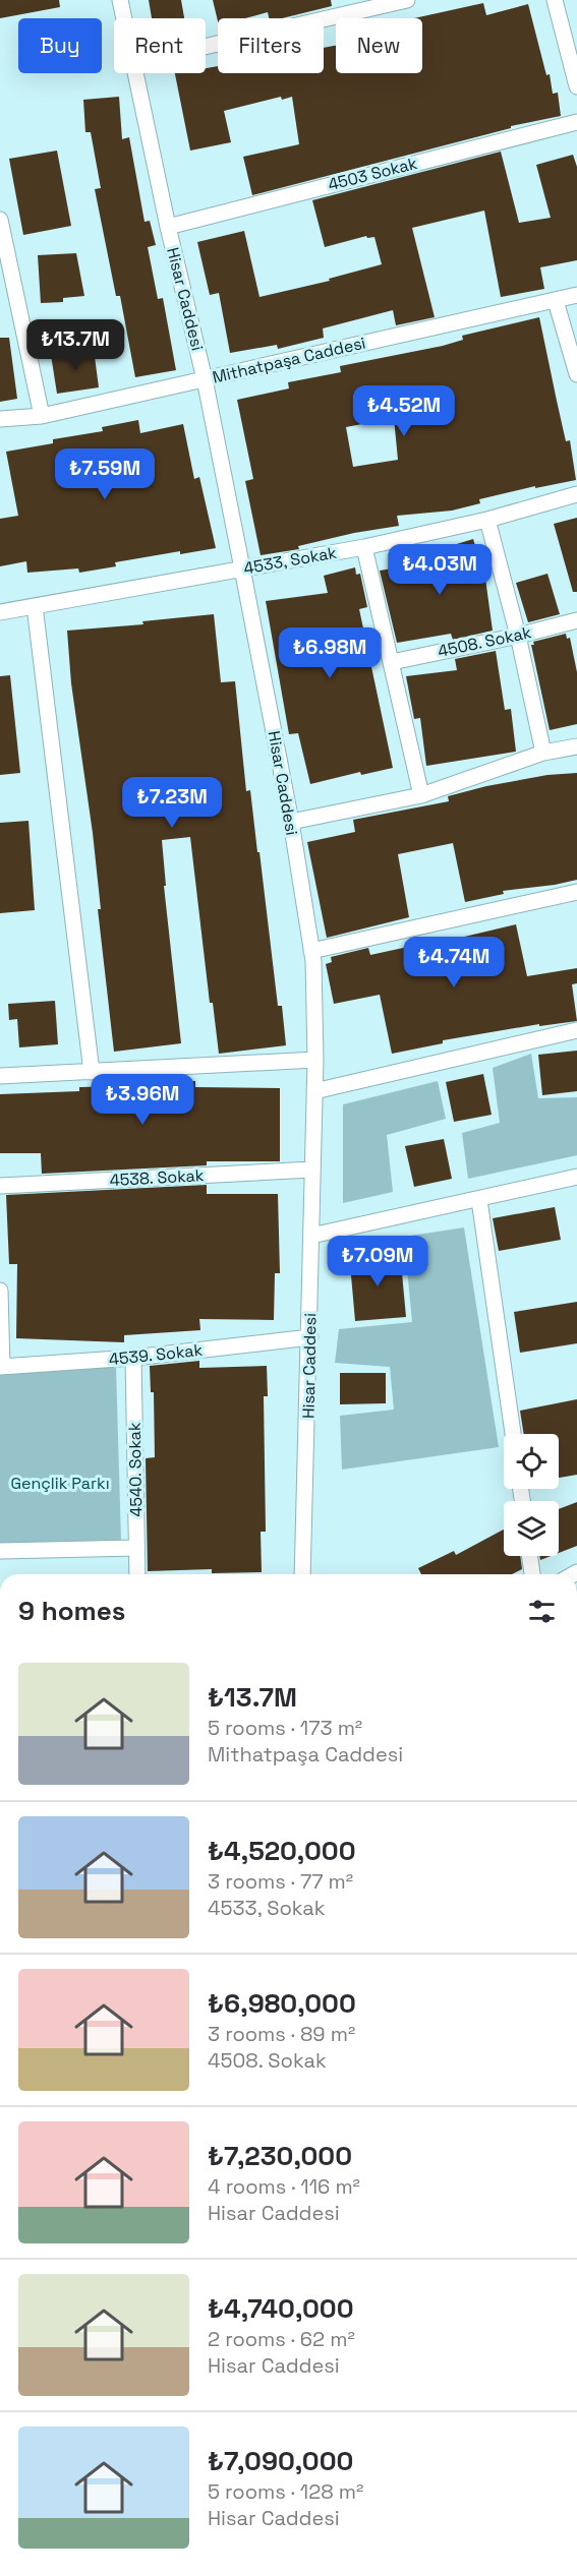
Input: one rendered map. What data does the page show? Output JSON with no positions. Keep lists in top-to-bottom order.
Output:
{
  "streets": {
    "street": [
      "4503 Sokak",
      "Hisar Caddesi",
      "Mithatpaşa Caddesi",
      "4533, Sokak",
      "4508. Sokak",
      "4538. Sokak",
      "4539. Sokak",
      "4540. Sokak"
    ]
  },
  "crossings": [
    ["4503 Sokak", "Hisar Caddesi"],
    ["Hisar Caddesi", "Mithatpaşa Caddesi"],
    ["Hisar Caddesi", "4533, Sokak"],
    ["Hisar Caddesi", "4538. Sokak"],
    ["Hisar Caddesi", "4539. Sokak"],
    ["4539. Sokak", "4540. Sokak"]
  ],
  "parks": ["Gençlik Parkı"],
  "page": {
    "chip": [
      "Buy",
      "Rent",
      "Filters",
      "New"
    ],
    "price": [
      "₺13.7M",
      "₺4.52M",
      "₺7.59M",
      "₺4.03M",
      "₺6.98M",
      "₺7.23M",
      "₺4.74M",
      "₺3.96M",
      "₺7.09M"
    ],
    "heading": "9 homes",
    "list": [
      {
        "name": "₺13.7M",
        "note": "5 rooms · 173 m² · Mithatpaşa Caddesi"
      },
      {
        "name": "₺4,520,000",
        "note": "3 rooms · 77 m² · 4533, Sokak"
      },
      {
        "name": "₺6,980,000",
        "note": "3 rooms · 89 m² · 4508. Sokak"
      },
      {
        "name": "₺7,230,000",
        "note": "4 rooms · 116 m² · Hisar Caddesi"
      },
      {
        "name": "₺4,740,000",
        "note": "2 rooms · 62 m² · Hisar Caddesi"
      },
      {
        "name": "₺7,090,000",
        "note": "5 rooms · 128 m² · Hisar Caddesi"
      }
    ]
  }
}
